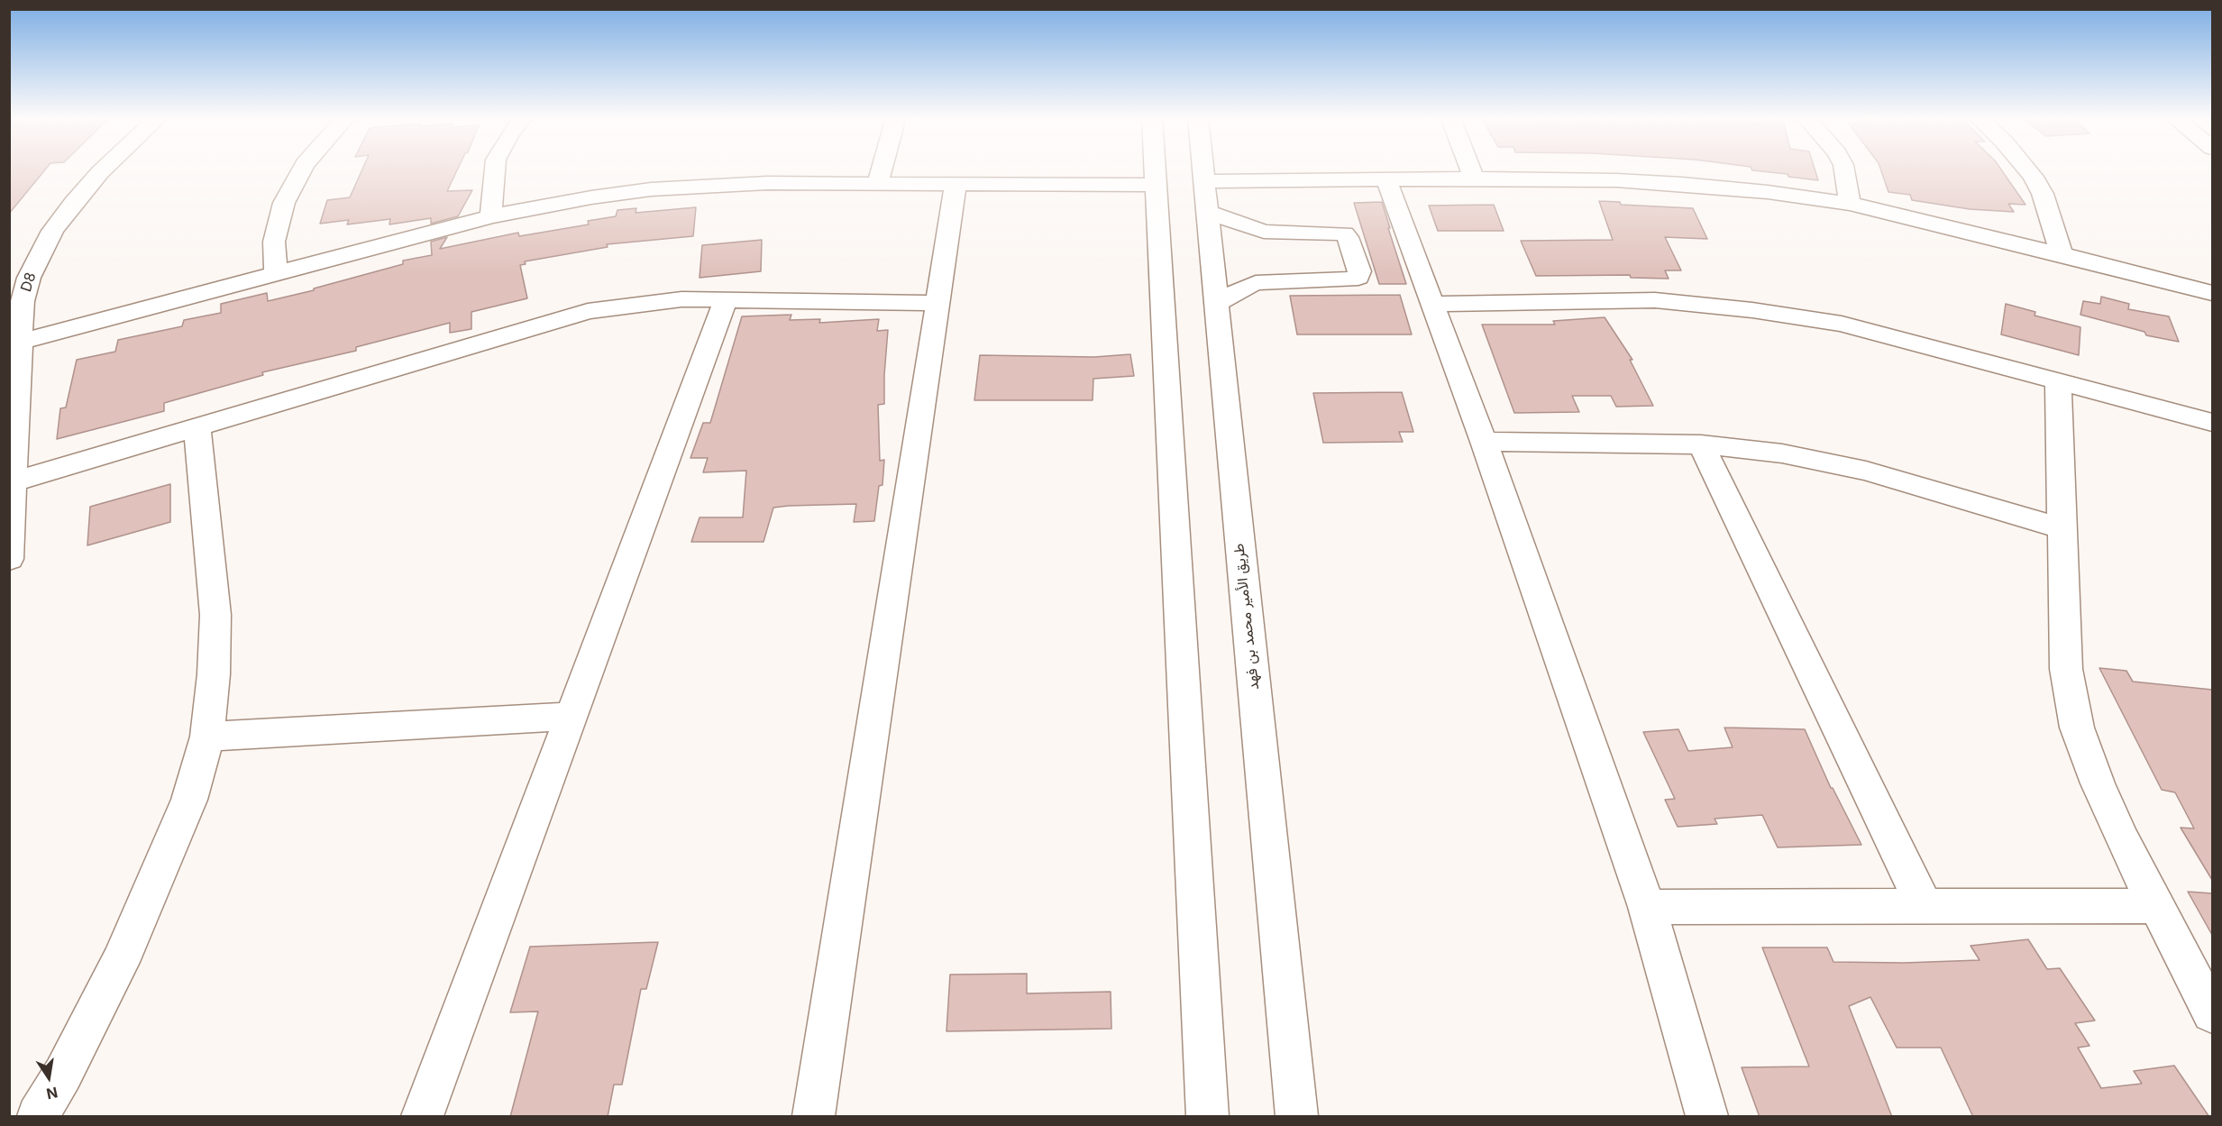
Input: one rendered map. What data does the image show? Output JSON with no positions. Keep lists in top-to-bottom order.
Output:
{
  "streets": {
    "street": ["D8", "طريق الأمير محمد بن فهد"]
  },
  "north": "bottom"
}
